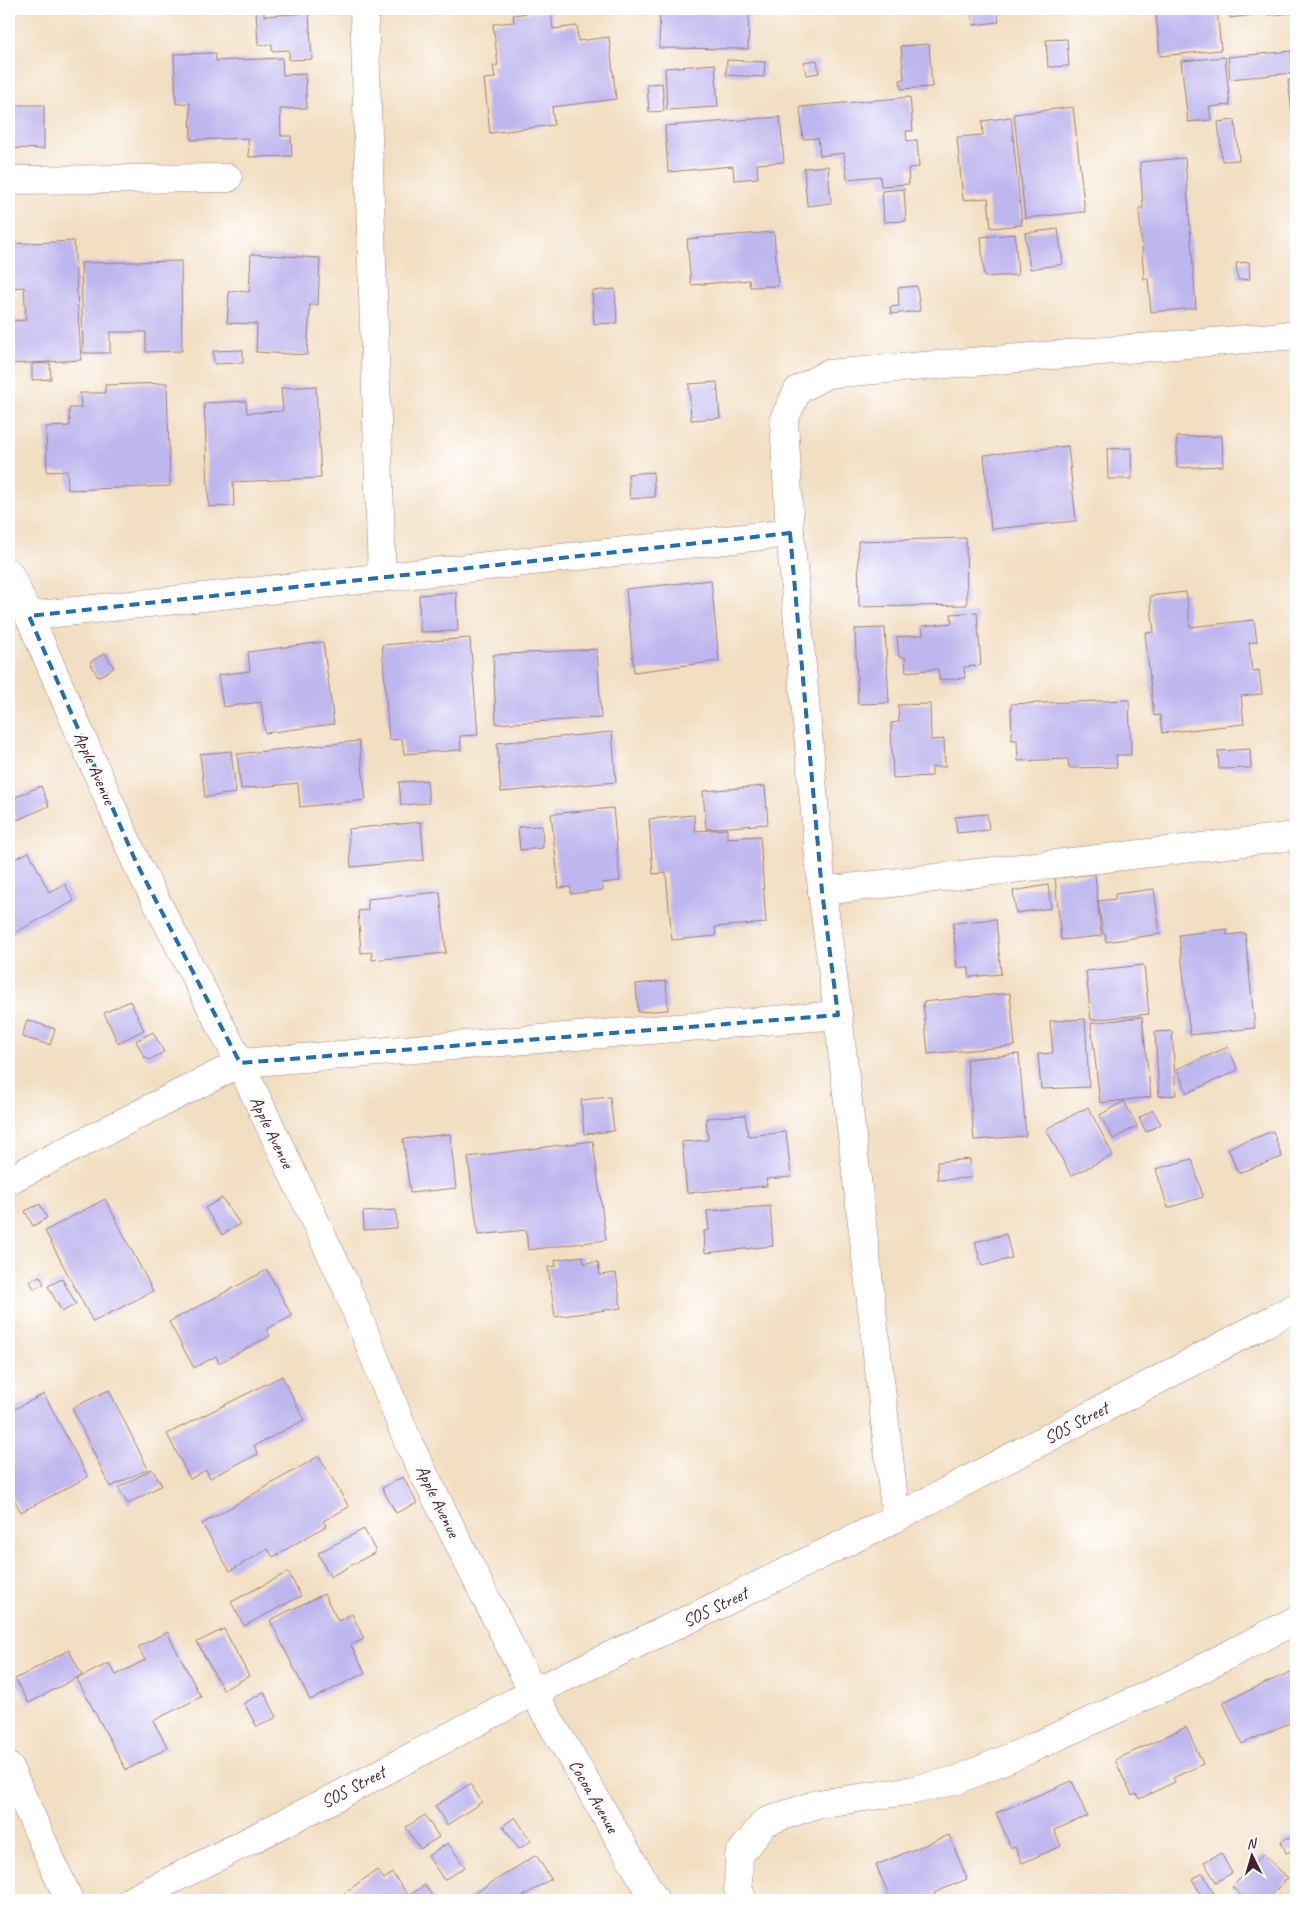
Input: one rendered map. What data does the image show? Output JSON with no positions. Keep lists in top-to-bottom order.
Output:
{
  "streets": {
    "street": ["Apple Avenue", "SOS Street", "Cocoa Avenue"]
  },
  "crossings": [
    ["Apple Avenue", "SOS Street"],
    ["Apple Avenue", "Cocoa Avenue"],
    ["SOS Street", "Cocoa Avenue"]
  ],
  "north": "top"
}
